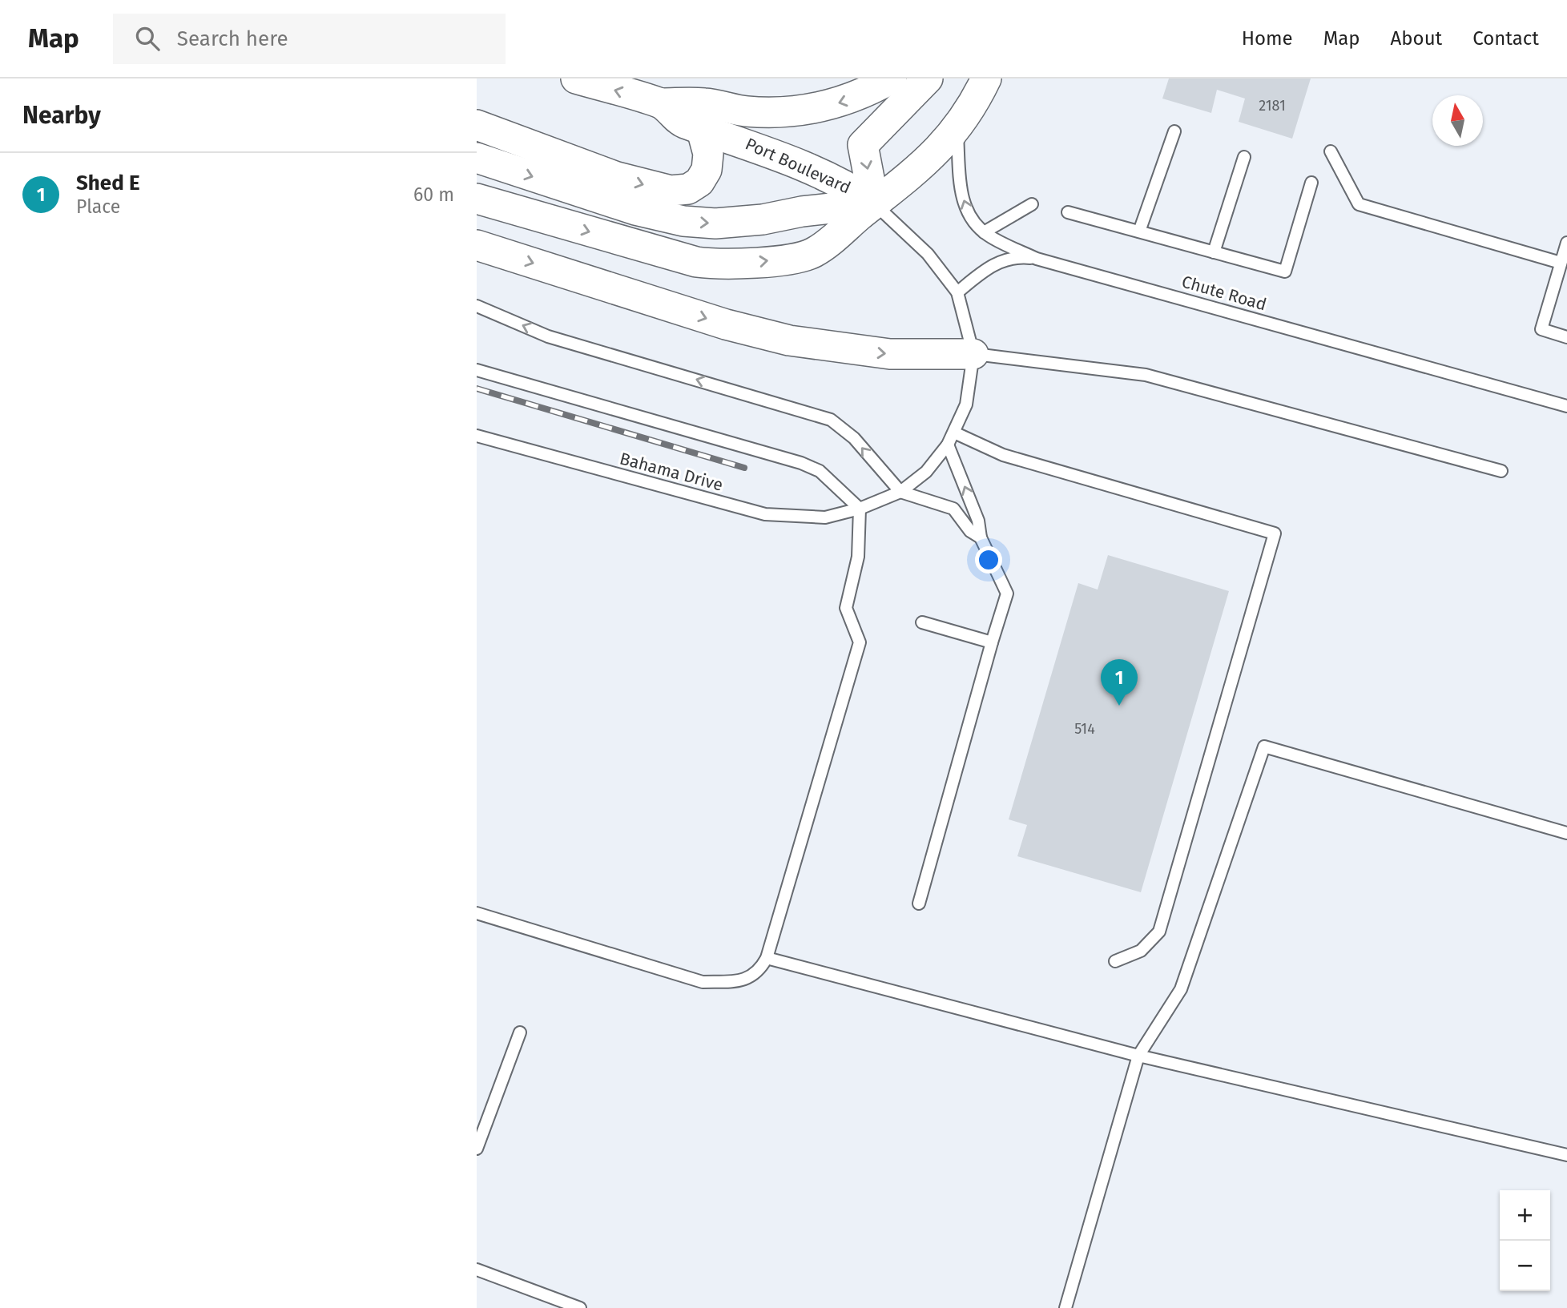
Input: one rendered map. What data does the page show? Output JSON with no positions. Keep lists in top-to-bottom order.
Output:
{
  "streets": {
    "street": ["Port Boulevard"],
    "lane": ["Chute Road", "Bahama Drive"]
  },
  "house_numbers": ["2181", "514"],
  "north": "top",
  "page": {
    "header": "Map",
    "search": "Search here",
    "nav": [
      "Home",
      "Map",
      "About",
      "Contact"
    ],
    "heading": "Nearby",
    "list": [
      {
        "mark": "1",
        "name": "Shed E",
        "note": "Place",
        "value": "60 m"
      }
    ],
    "pins": "1",
    "map_buttons": ["+", "−"]
  }
}
